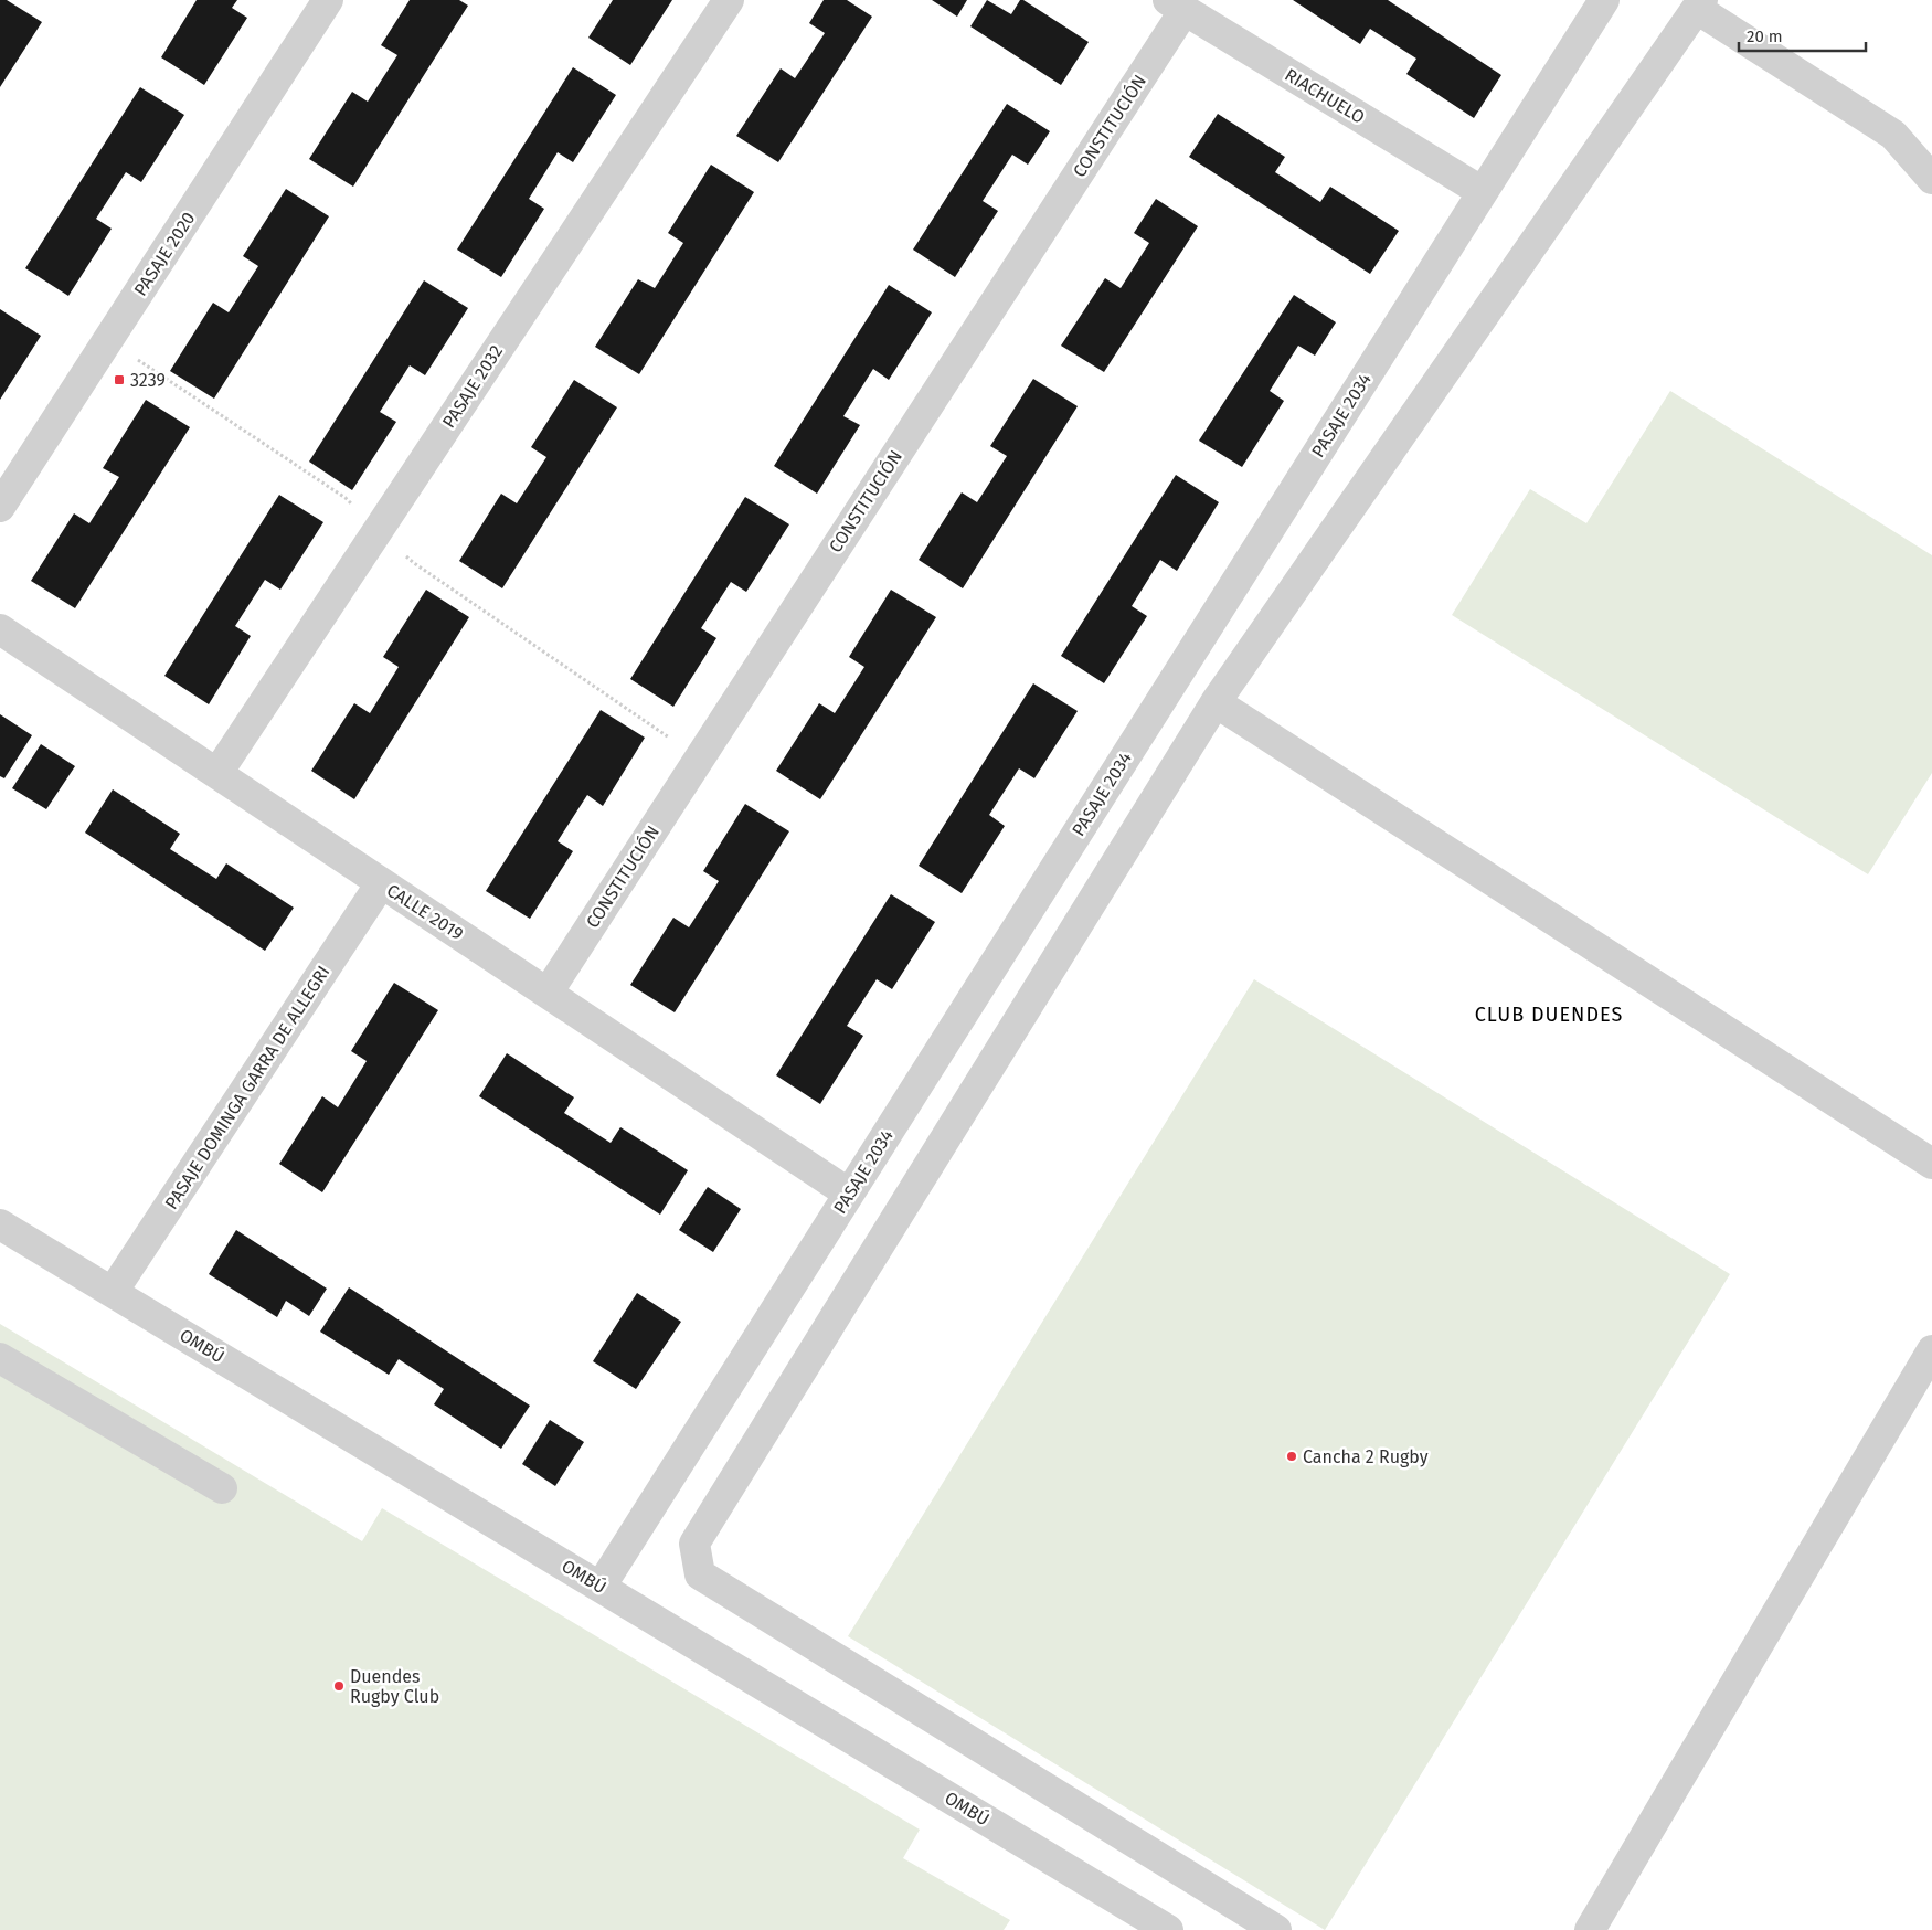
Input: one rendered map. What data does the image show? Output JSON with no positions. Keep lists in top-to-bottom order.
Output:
{
  "streets": {
    "street": [
      "RIACHUELO",
      "CONSTITUCIÓN",
      "PASAJE 2020",
      "PASAJE 2032",
      "PASAJE 2034",
      "CALLE 2019",
      "PASAJE DOMINGA GARRA DE ALLEGRI",
      "OMBÚ"
    ]
  },
  "crossings": [
    ["RIACHUELO", "CONSTITUCIÓN"],
    ["RIACHUELO", "PASAJE 2034"],
    ["CONSTITUCIÓN", "CALLE 2019"],
    ["PASAJE 2032", "CALLE 2019"],
    ["PASAJE 2034", "CALLE 2019"],
    ["PASAJE 2034", "OMBÚ"],
    ["CALLE 2019", "PASAJE DOMINGA GARRA DE ALLEGRI"],
    ["PASAJE DOMINGA GARRA DE ALLEGRI", "OMBÚ"]
  ],
  "districts": ["CLUB DUENDES"],
  "places": {
    "transit": ["3239"],
    "other": ["Cancha 2 Rugby", "Duendes Rugby Club"]
  },
  "scale_bar": "20 m"
}
